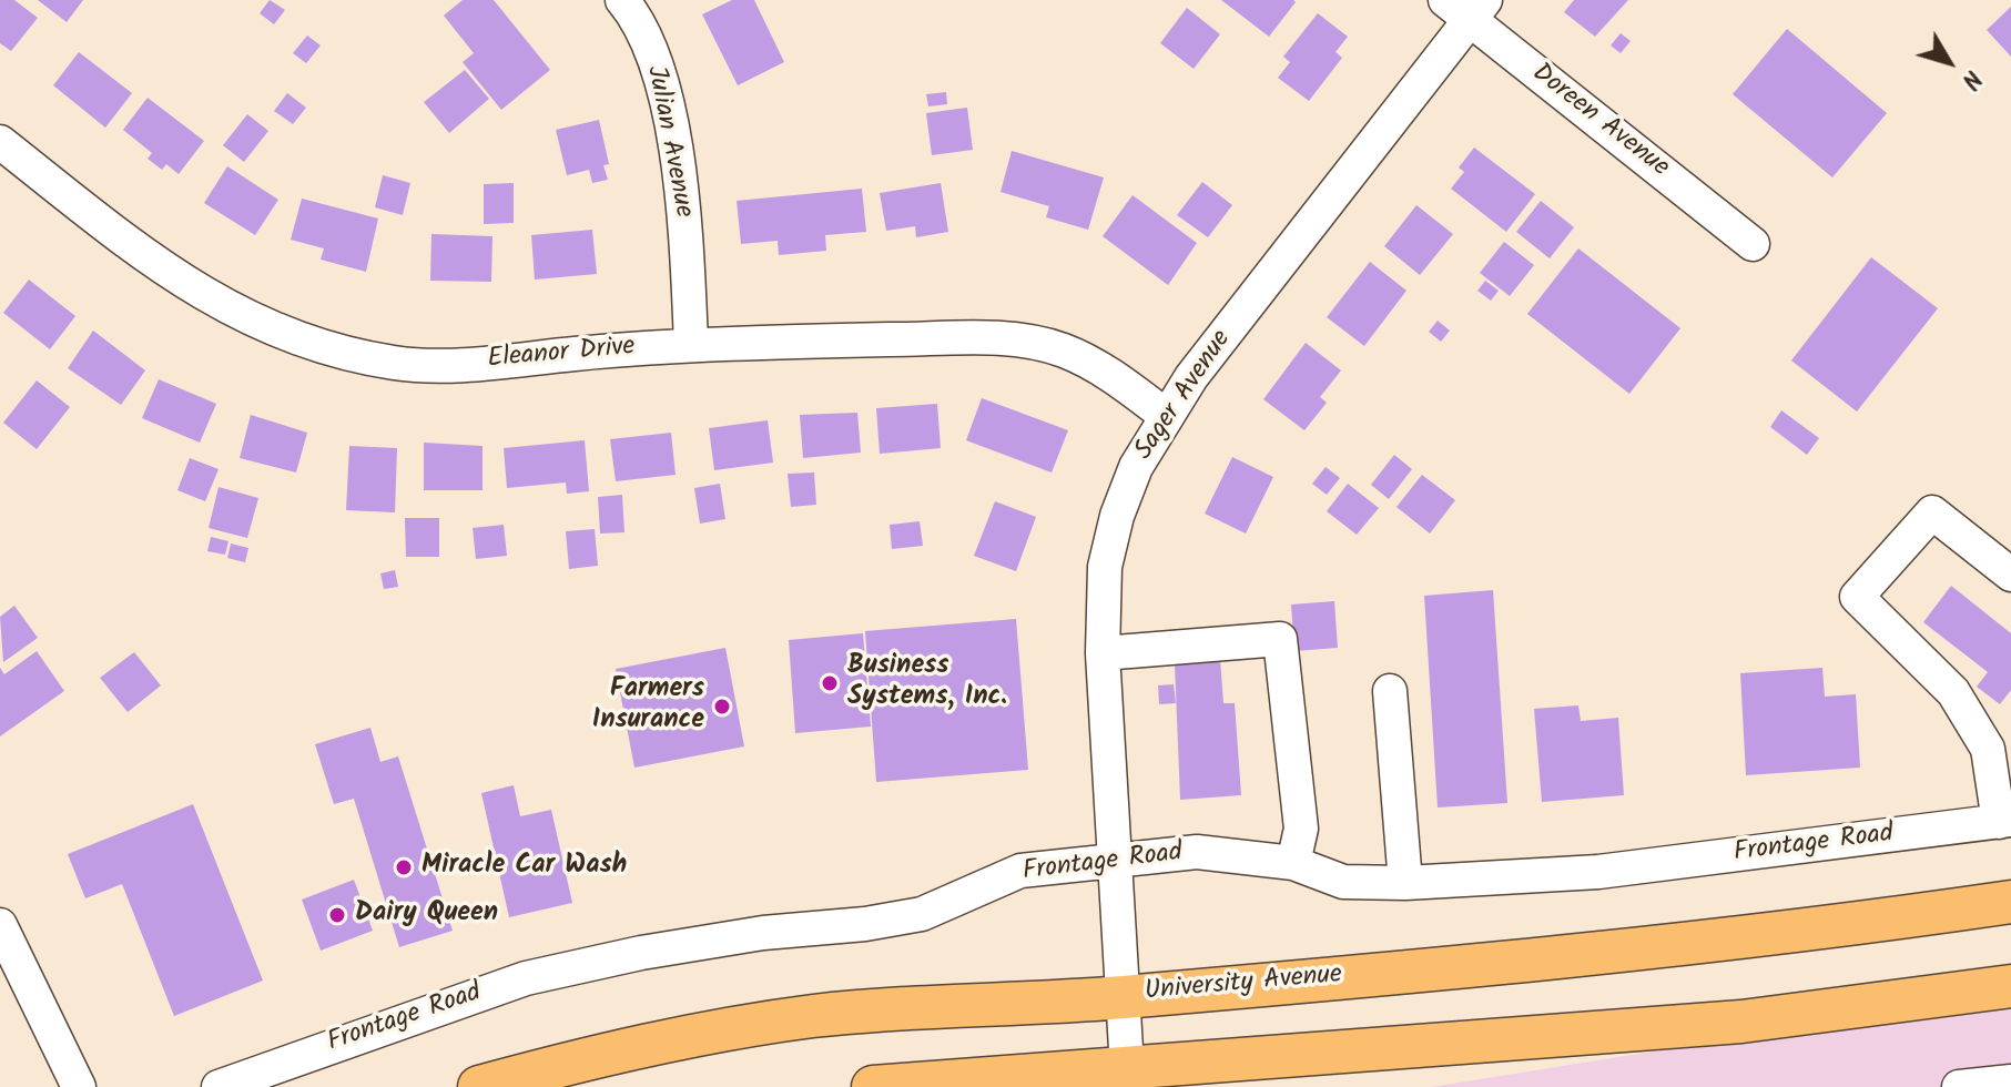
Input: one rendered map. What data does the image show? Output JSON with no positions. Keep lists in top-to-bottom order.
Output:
{
  "streets": {
    "main road": ["University Avenue"],
    "street": [
      "Doreen Avenue",
      "Julian Avenue",
      "Eleanor Drive",
      "Sager Avenue",
      "Frontage Road"
    ]
  },
  "crossings": [
    ["Doreen Avenue", "Sager Avenue"],
    ["Julian Avenue", "Eleanor Drive"],
    ["Eleanor Drive", "Sager Avenue"],
    ["Sager Avenue", "Frontage Road"],
    ["Sager Avenue", "University Avenue"]
  ],
  "places": [
    "Business Systems, Inc.",
    "Farmers Insurance",
    "Miracle Car Wash",
    "Dairy Queen"
  ],
  "north": "bottom right"
}
